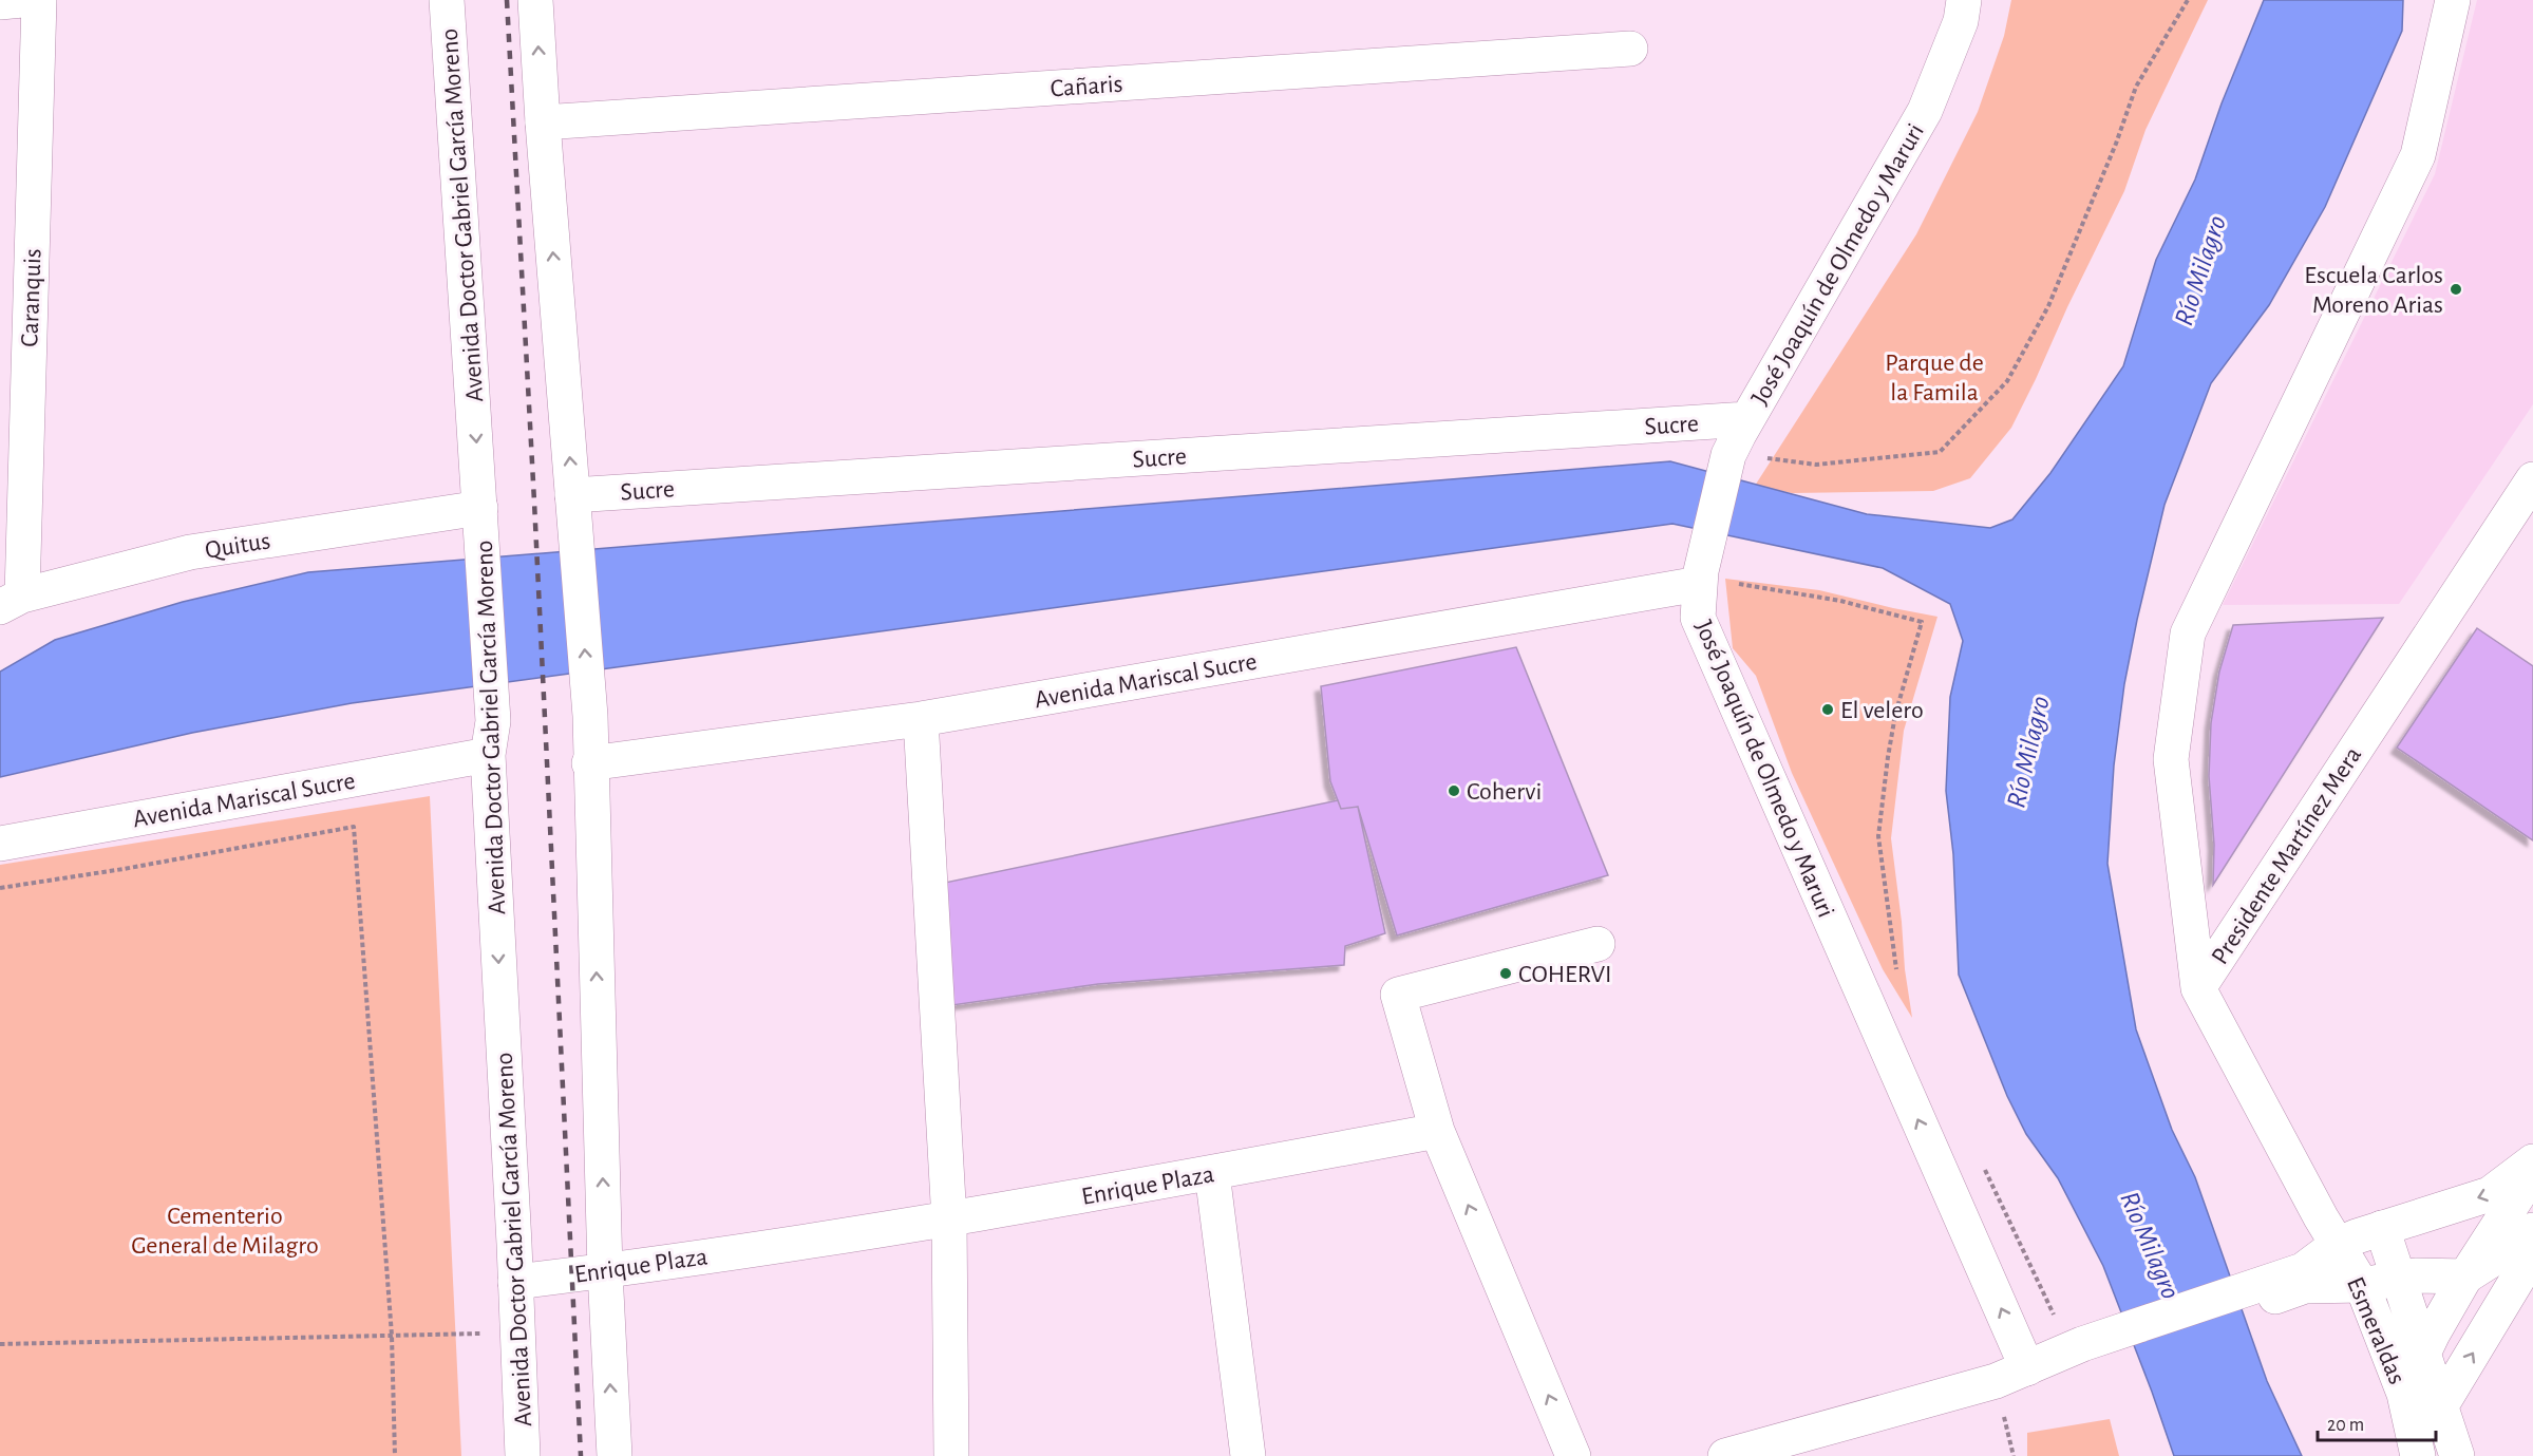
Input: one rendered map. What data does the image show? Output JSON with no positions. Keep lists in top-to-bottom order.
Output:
{
  "streets": {
    "street": [
      "Cañaris",
      "Avenida Doctor Gabriel García Moreno",
      "José Joaquín de Olmedo y Maruri",
      "Caranquis",
      "Sucre",
      "Quitus",
      "Avenida Mariscal Sucre",
      "Presidente Martínez Mera",
      "Enrique Plaza",
      "Esmeraldas"
    ]
  },
  "crossings": [
    ["Avenida Doctor Gabriel García Moreno", "Quitus"],
    ["Avenida Doctor Gabriel García Moreno", "Avenida Mariscal Sucre"],
    ["Avenida Doctor Gabriel García Moreno", "Enrique Plaza"],
    ["José Joaquín de Olmedo y Maruri", "Sucre"],
    ["José Joaquín de Olmedo y Maruri", "Avenida Mariscal Sucre"],
    ["Caranquis", "Quitus"],
    ["Presidente Martínez Mera", "Esmeraldas"]
  ],
  "one_way": ["José Joaquín de Olmedo y Maruri"],
  "water": ["Río Milagro"],
  "parks": ["Parque de la Famila", "Cementerio General de Milagro"],
  "places": [
    "Escuela Carlos Moreno Arias",
    "El velero",
    "Cohervi",
    "COHERVI"
  ],
  "scale_bar": "20 m"
}
